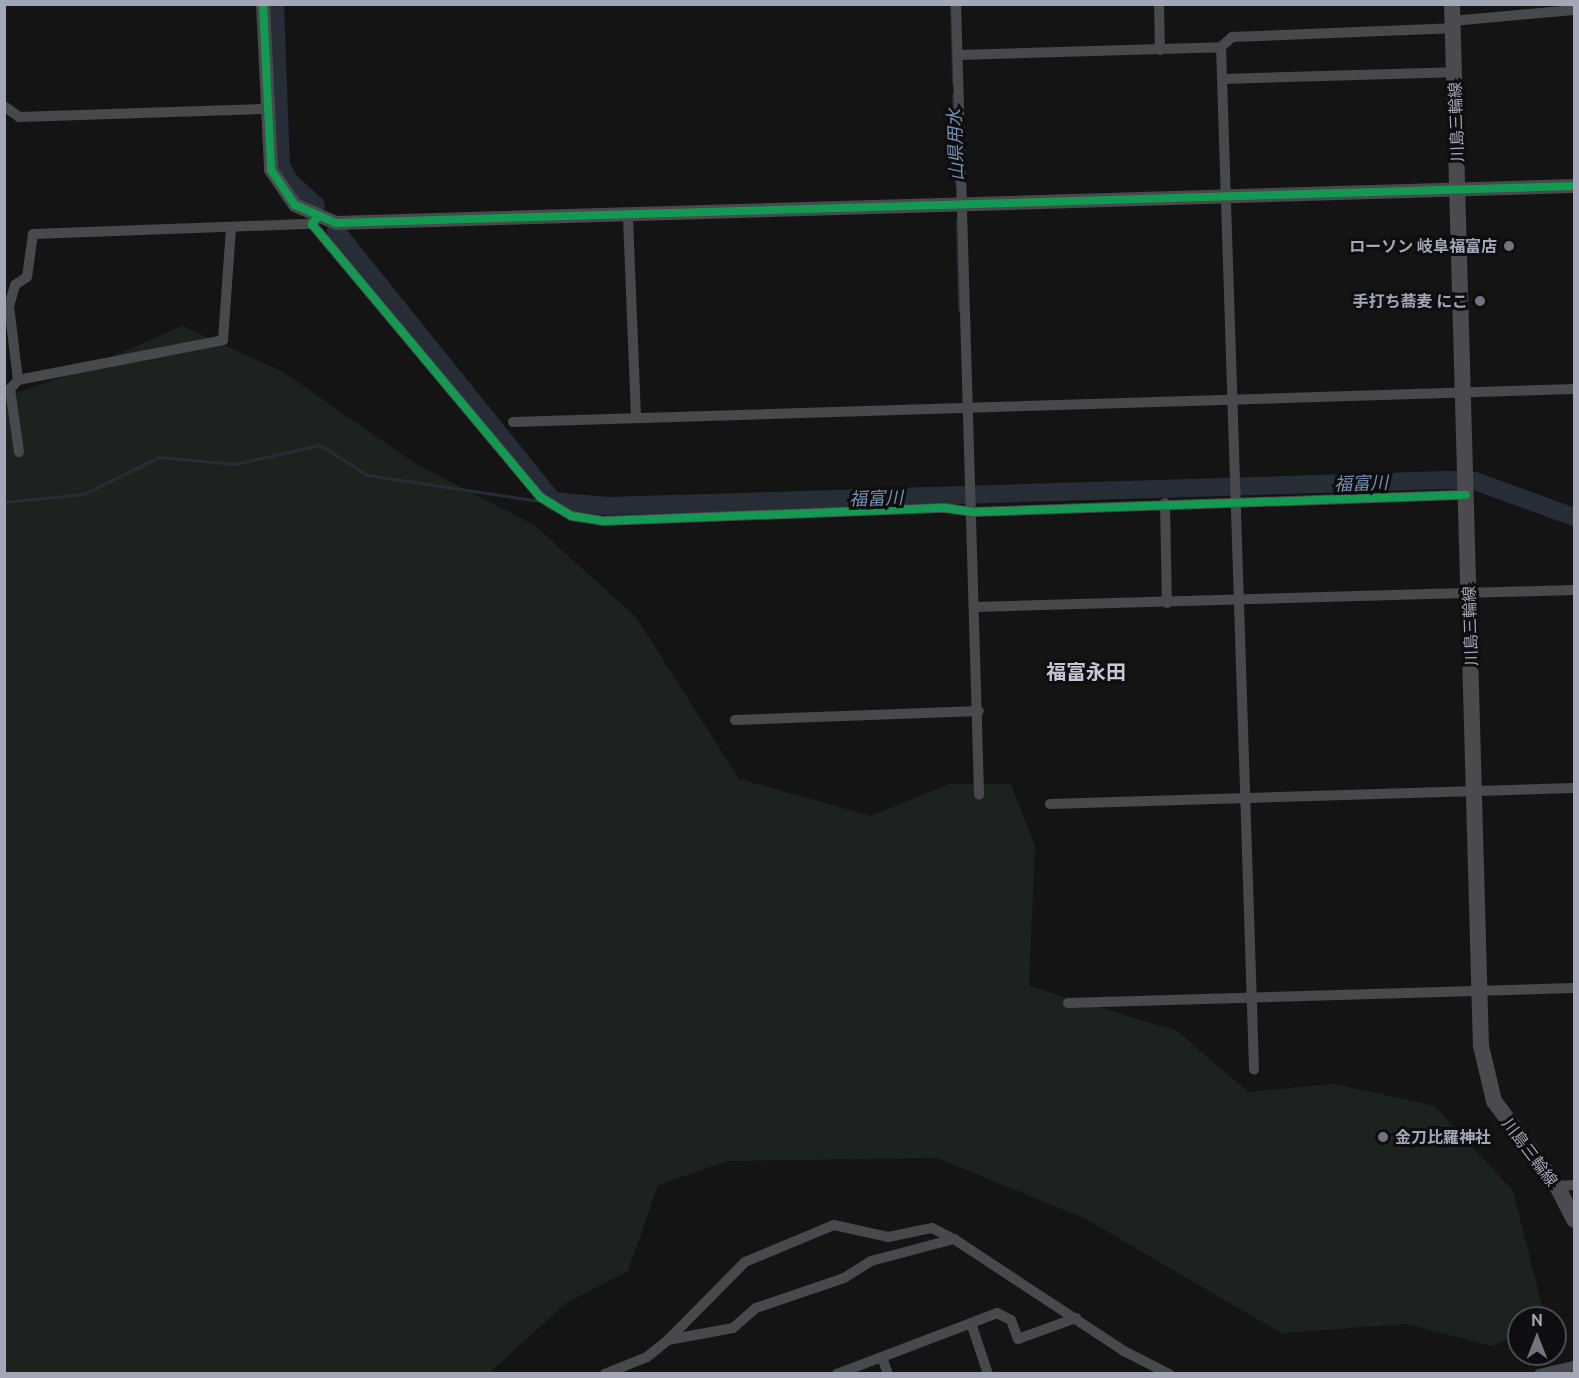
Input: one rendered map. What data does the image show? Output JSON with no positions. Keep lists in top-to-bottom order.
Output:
{
  "streets": {
    "main road": ["川島三輪線"]
  },
  "districts": ["福富永田"],
  "water": ["山県用水", "福富川"],
  "places": ["ローソン 岐阜福富店", "手打ち蕎麦 にこ", "金刀比羅神社"],
  "north": "top"
}
